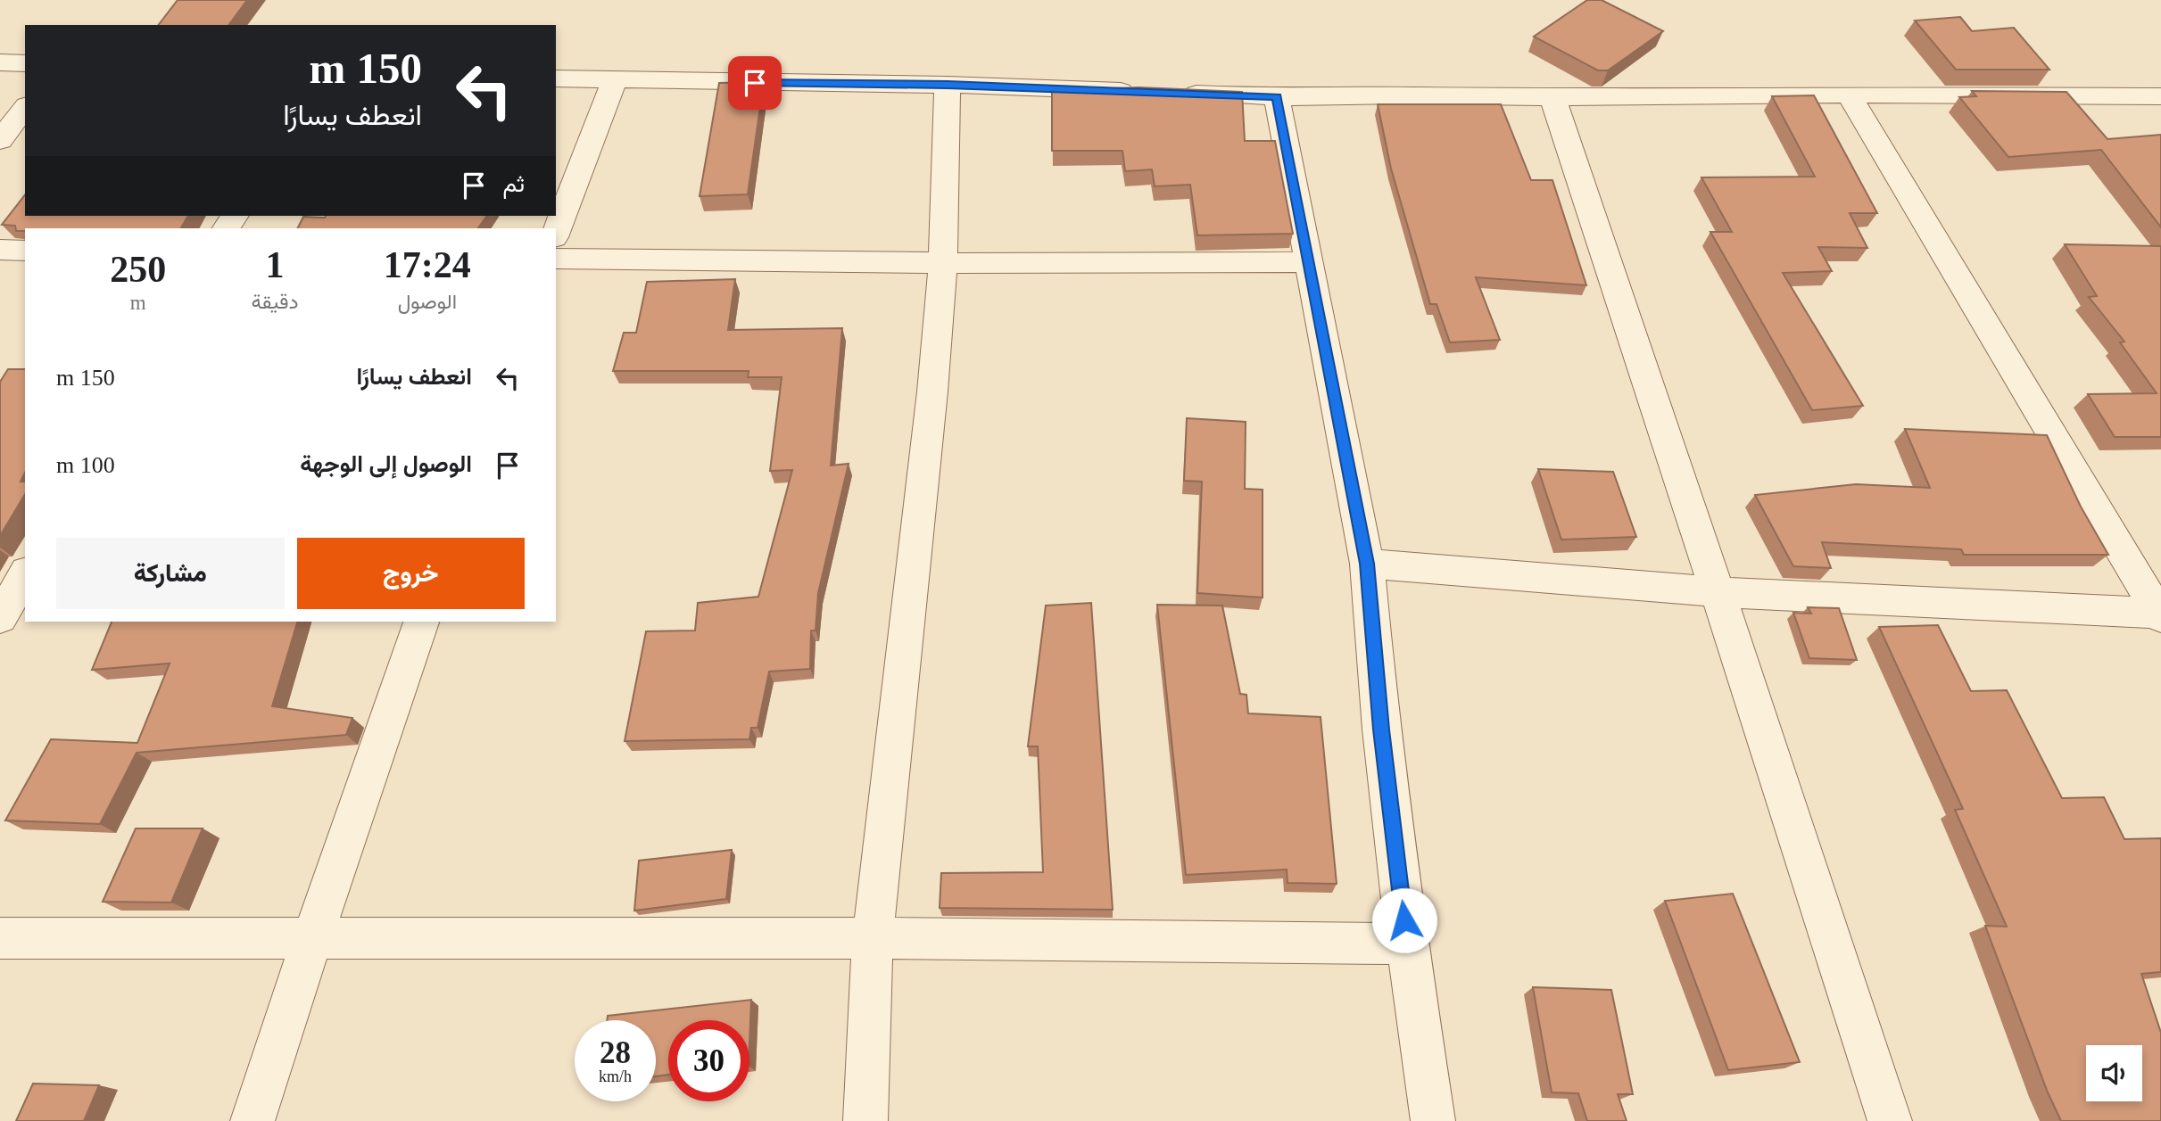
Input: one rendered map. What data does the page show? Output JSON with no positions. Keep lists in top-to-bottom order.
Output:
{
  "page": {
    "turn": ["150 m", "انعطف يسارًا"],
    "then": "ثم",
    "eta": [
      "17:24",
      "الوصول",
      "1",
      "دقيقة",
      "250",
      "m"
    ],
    "list": [
      {
        "name": "انعطف يسارًا",
        "value": "150 m"
      },
      {
        "name": "الوصول إلى الوجهة",
        "value": "100 m"
      }
    ],
    "buttons": ["خروج", "مشاركة"],
    "speed": "28 km/h",
    "limit": "30"
  }
}
